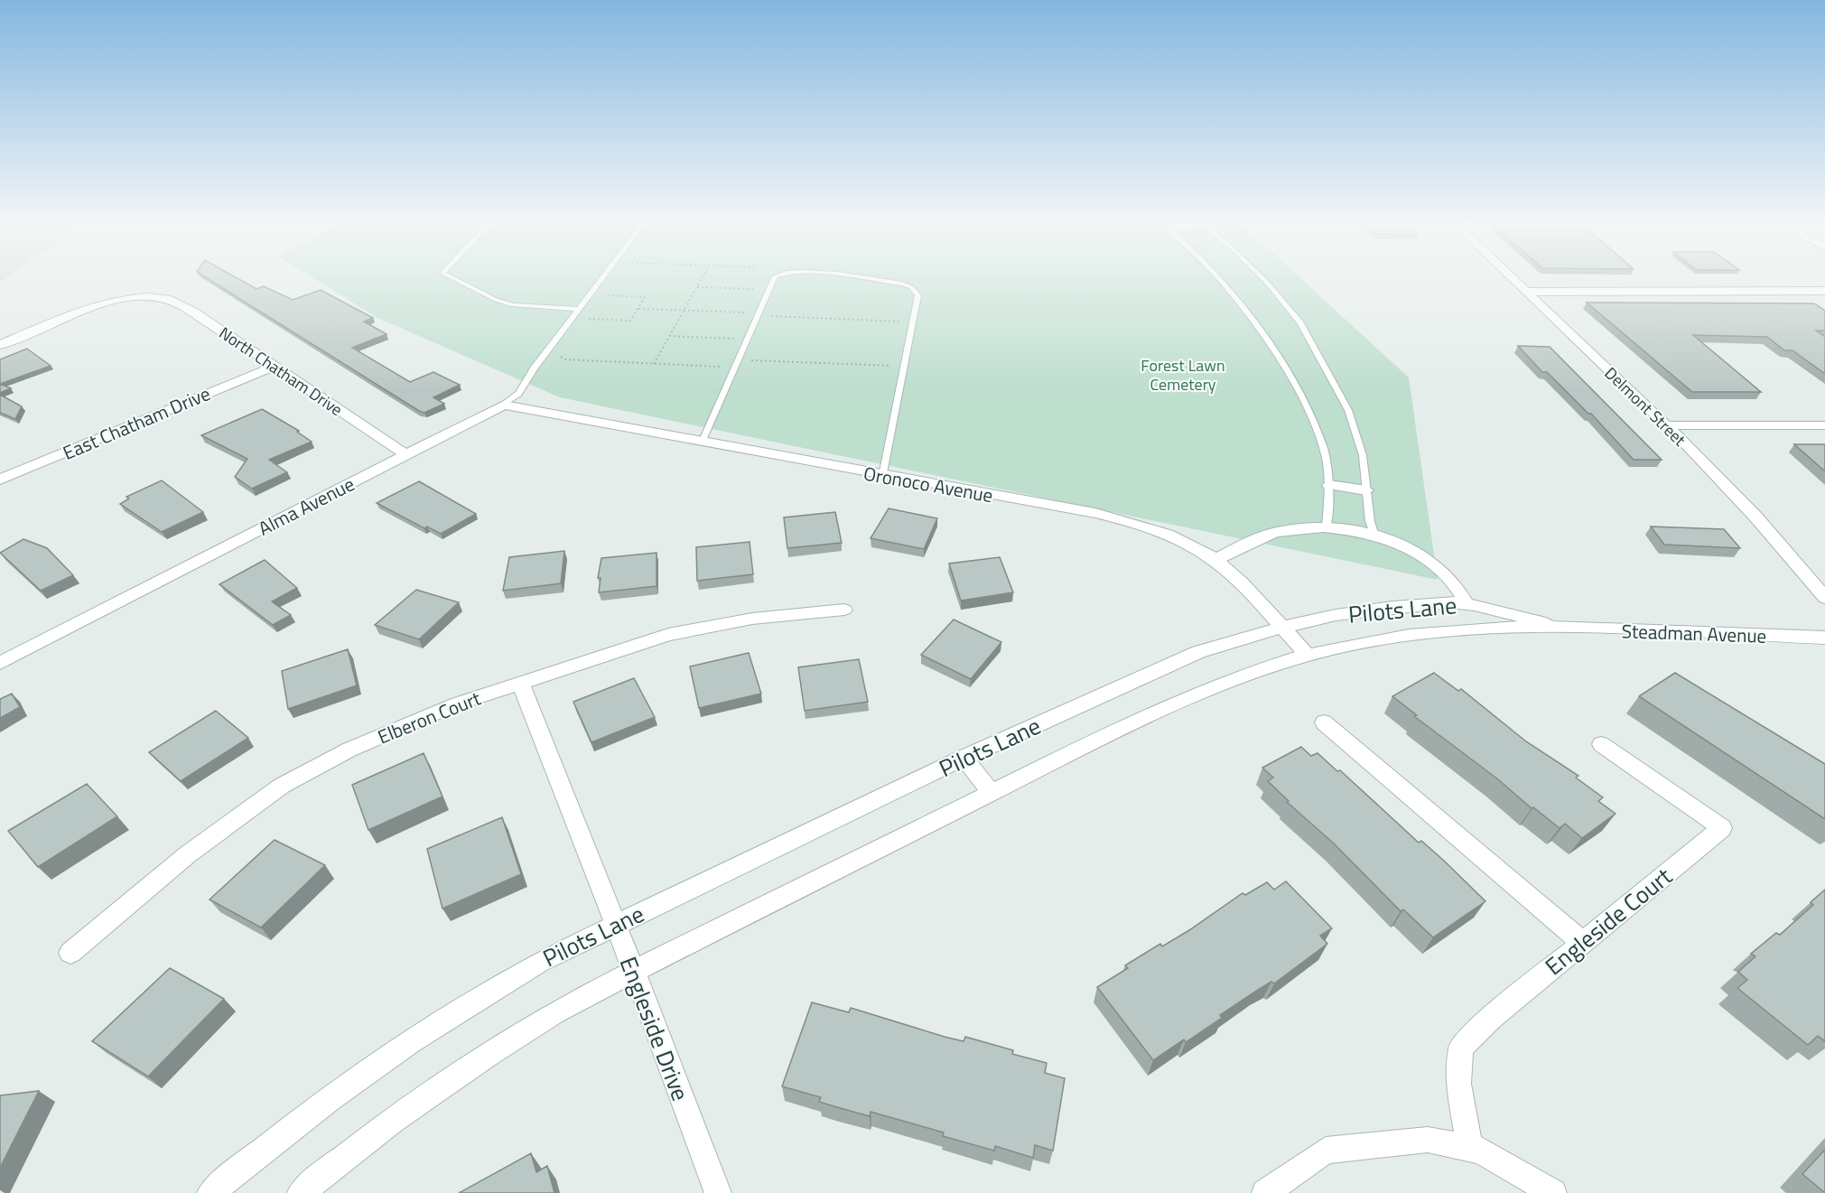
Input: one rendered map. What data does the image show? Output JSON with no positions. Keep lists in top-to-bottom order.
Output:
{
  "streets": {
    "street": [
      "North Chatham Drive",
      "Delmont Street",
      "East Chatham Drive",
      "Oronoco Avenue",
      "Alma Avenue",
      "Pilots Lane",
      "Steadman Avenue",
      "Elberon Court",
      "Engleside Court",
      "Engleside Drive"
    ]
  },
  "crossings": [
    ["North Chatham Drive", "East Chatham Drive"],
    ["North Chatham Drive", "Alma Avenue"],
    ["Oronoco Avenue", "Alma Avenue"],
    ["Oronoco Avenue", "Pilots Lane"],
    ["Pilots Lane", "Steadman Avenue"],
    ["Pilots Lane", "Engleside Drive"],
    ["Elberon Court", "Engleside Drive"]
  ],
  "parks": ["Forest Lawn Cemetery"]
}
